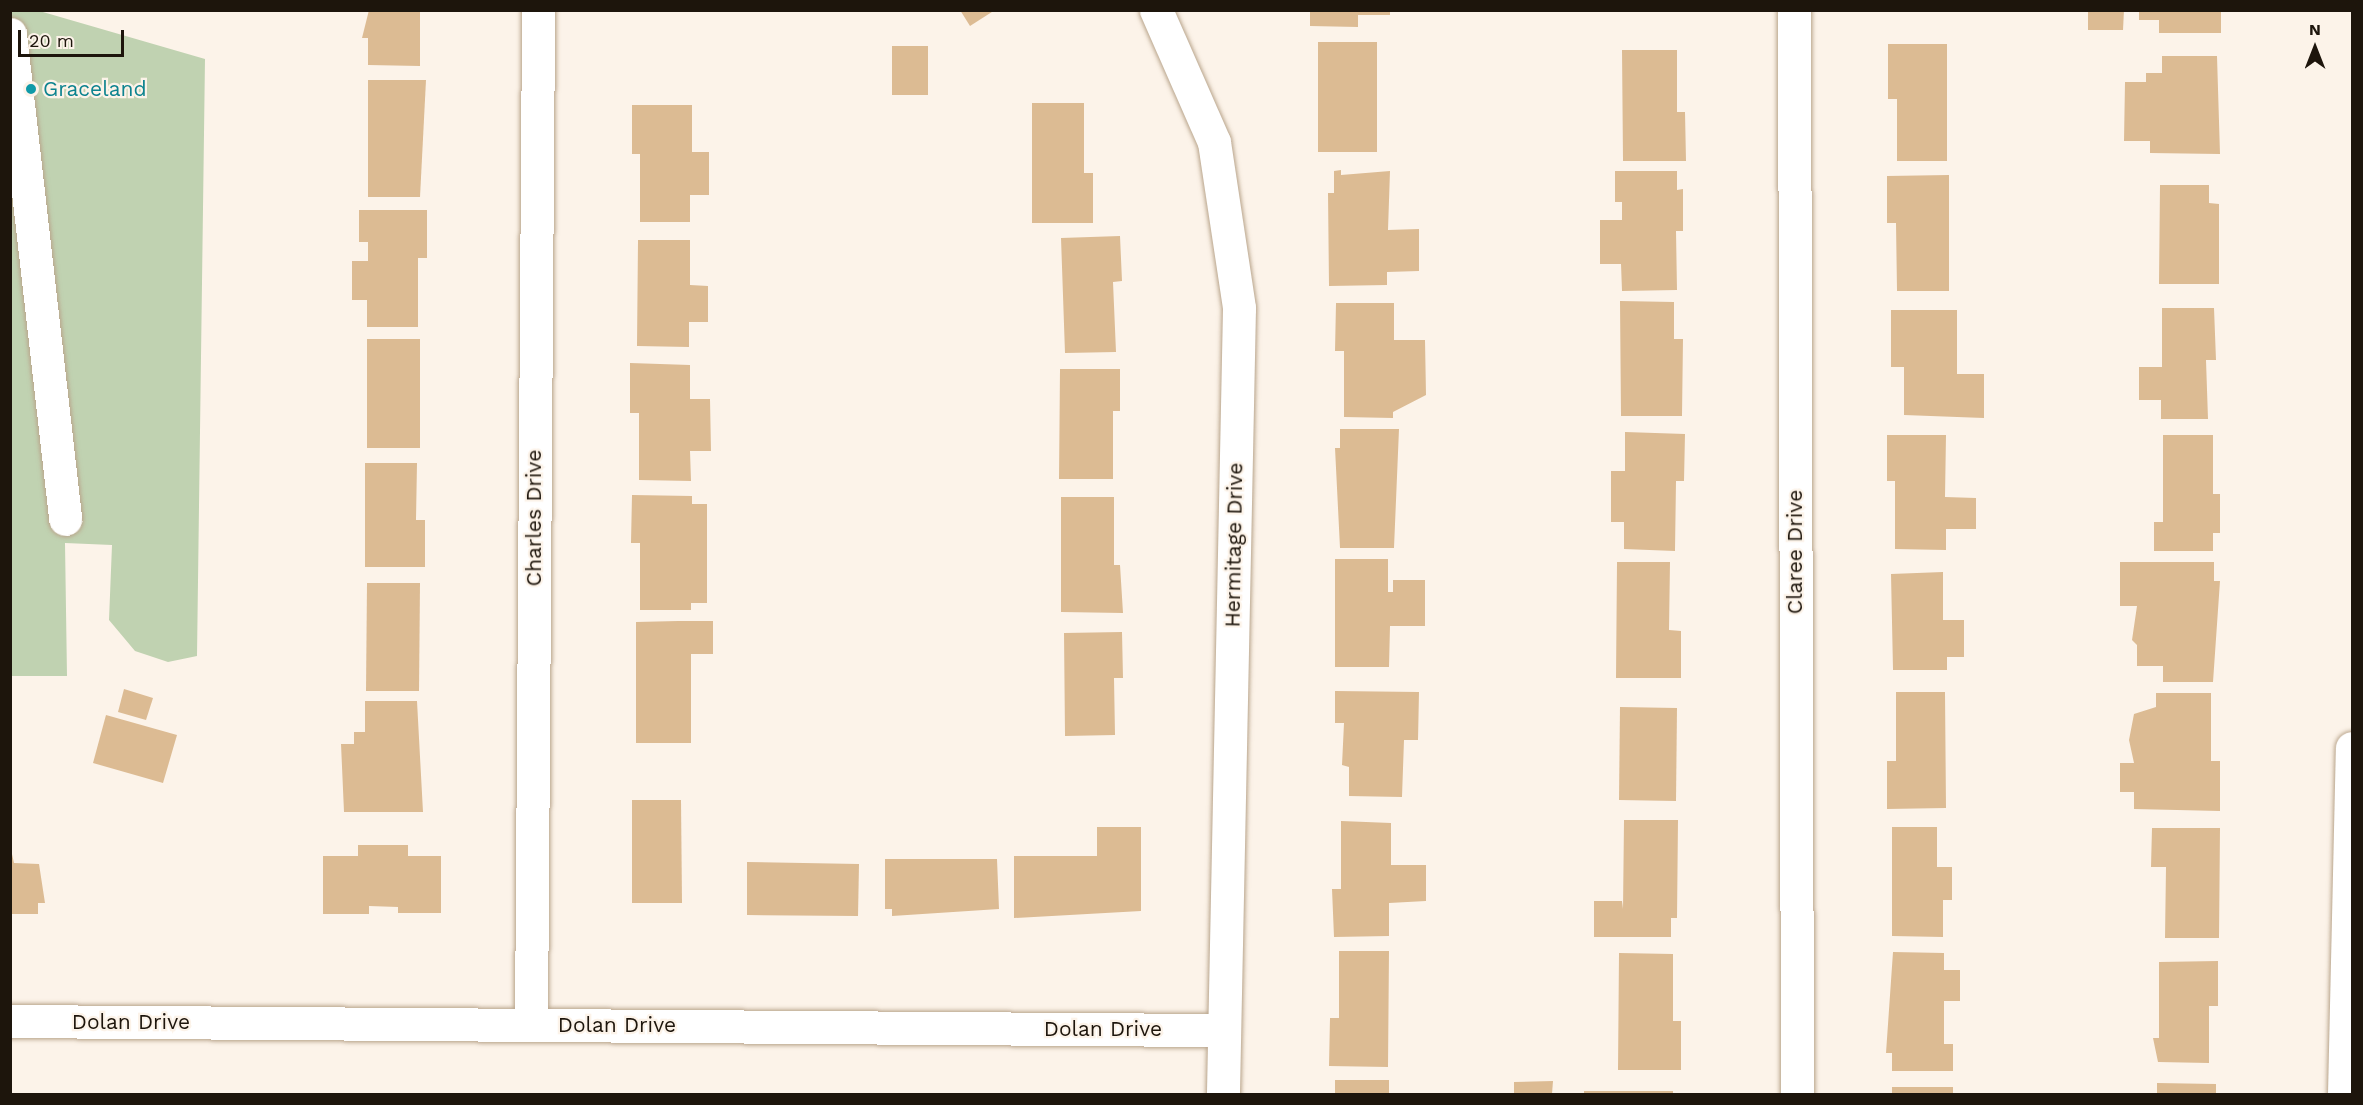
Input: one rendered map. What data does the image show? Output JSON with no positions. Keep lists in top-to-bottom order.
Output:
{
  "streets": {
    "street": [
      "Charles Drive",
      "Hermitage Drive",
      "Claree Drive",
      "Dolan Drive"
    ]
  },
  "crossings": [
    ["Charles Drive", "Dolan Drive"],
    ["Hermitage Drive", "Dolan Drive"]
  ],
  "places": ["Graceland"],
  "scale_bar": "20 m",
  "north": "top"
}
